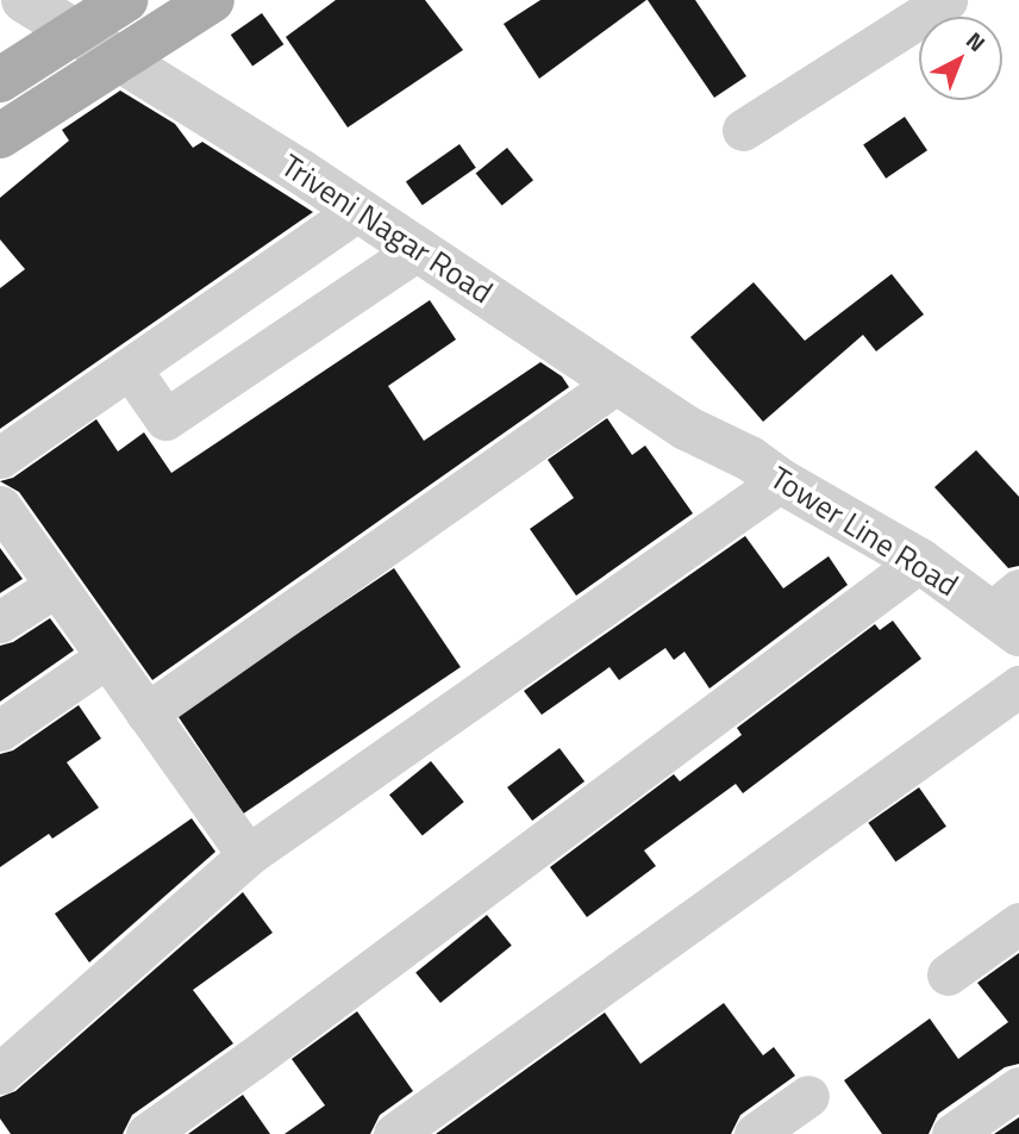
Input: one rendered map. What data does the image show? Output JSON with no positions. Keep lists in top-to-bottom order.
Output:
{
  "streets": {
    "street": ["Triveni Nagar Road", "Tower Line Road"]
  },
  "crossings": [
    ["Triveni Nagar Road", "Tower Line Road"]
  ],
  "north": "top right"
}
